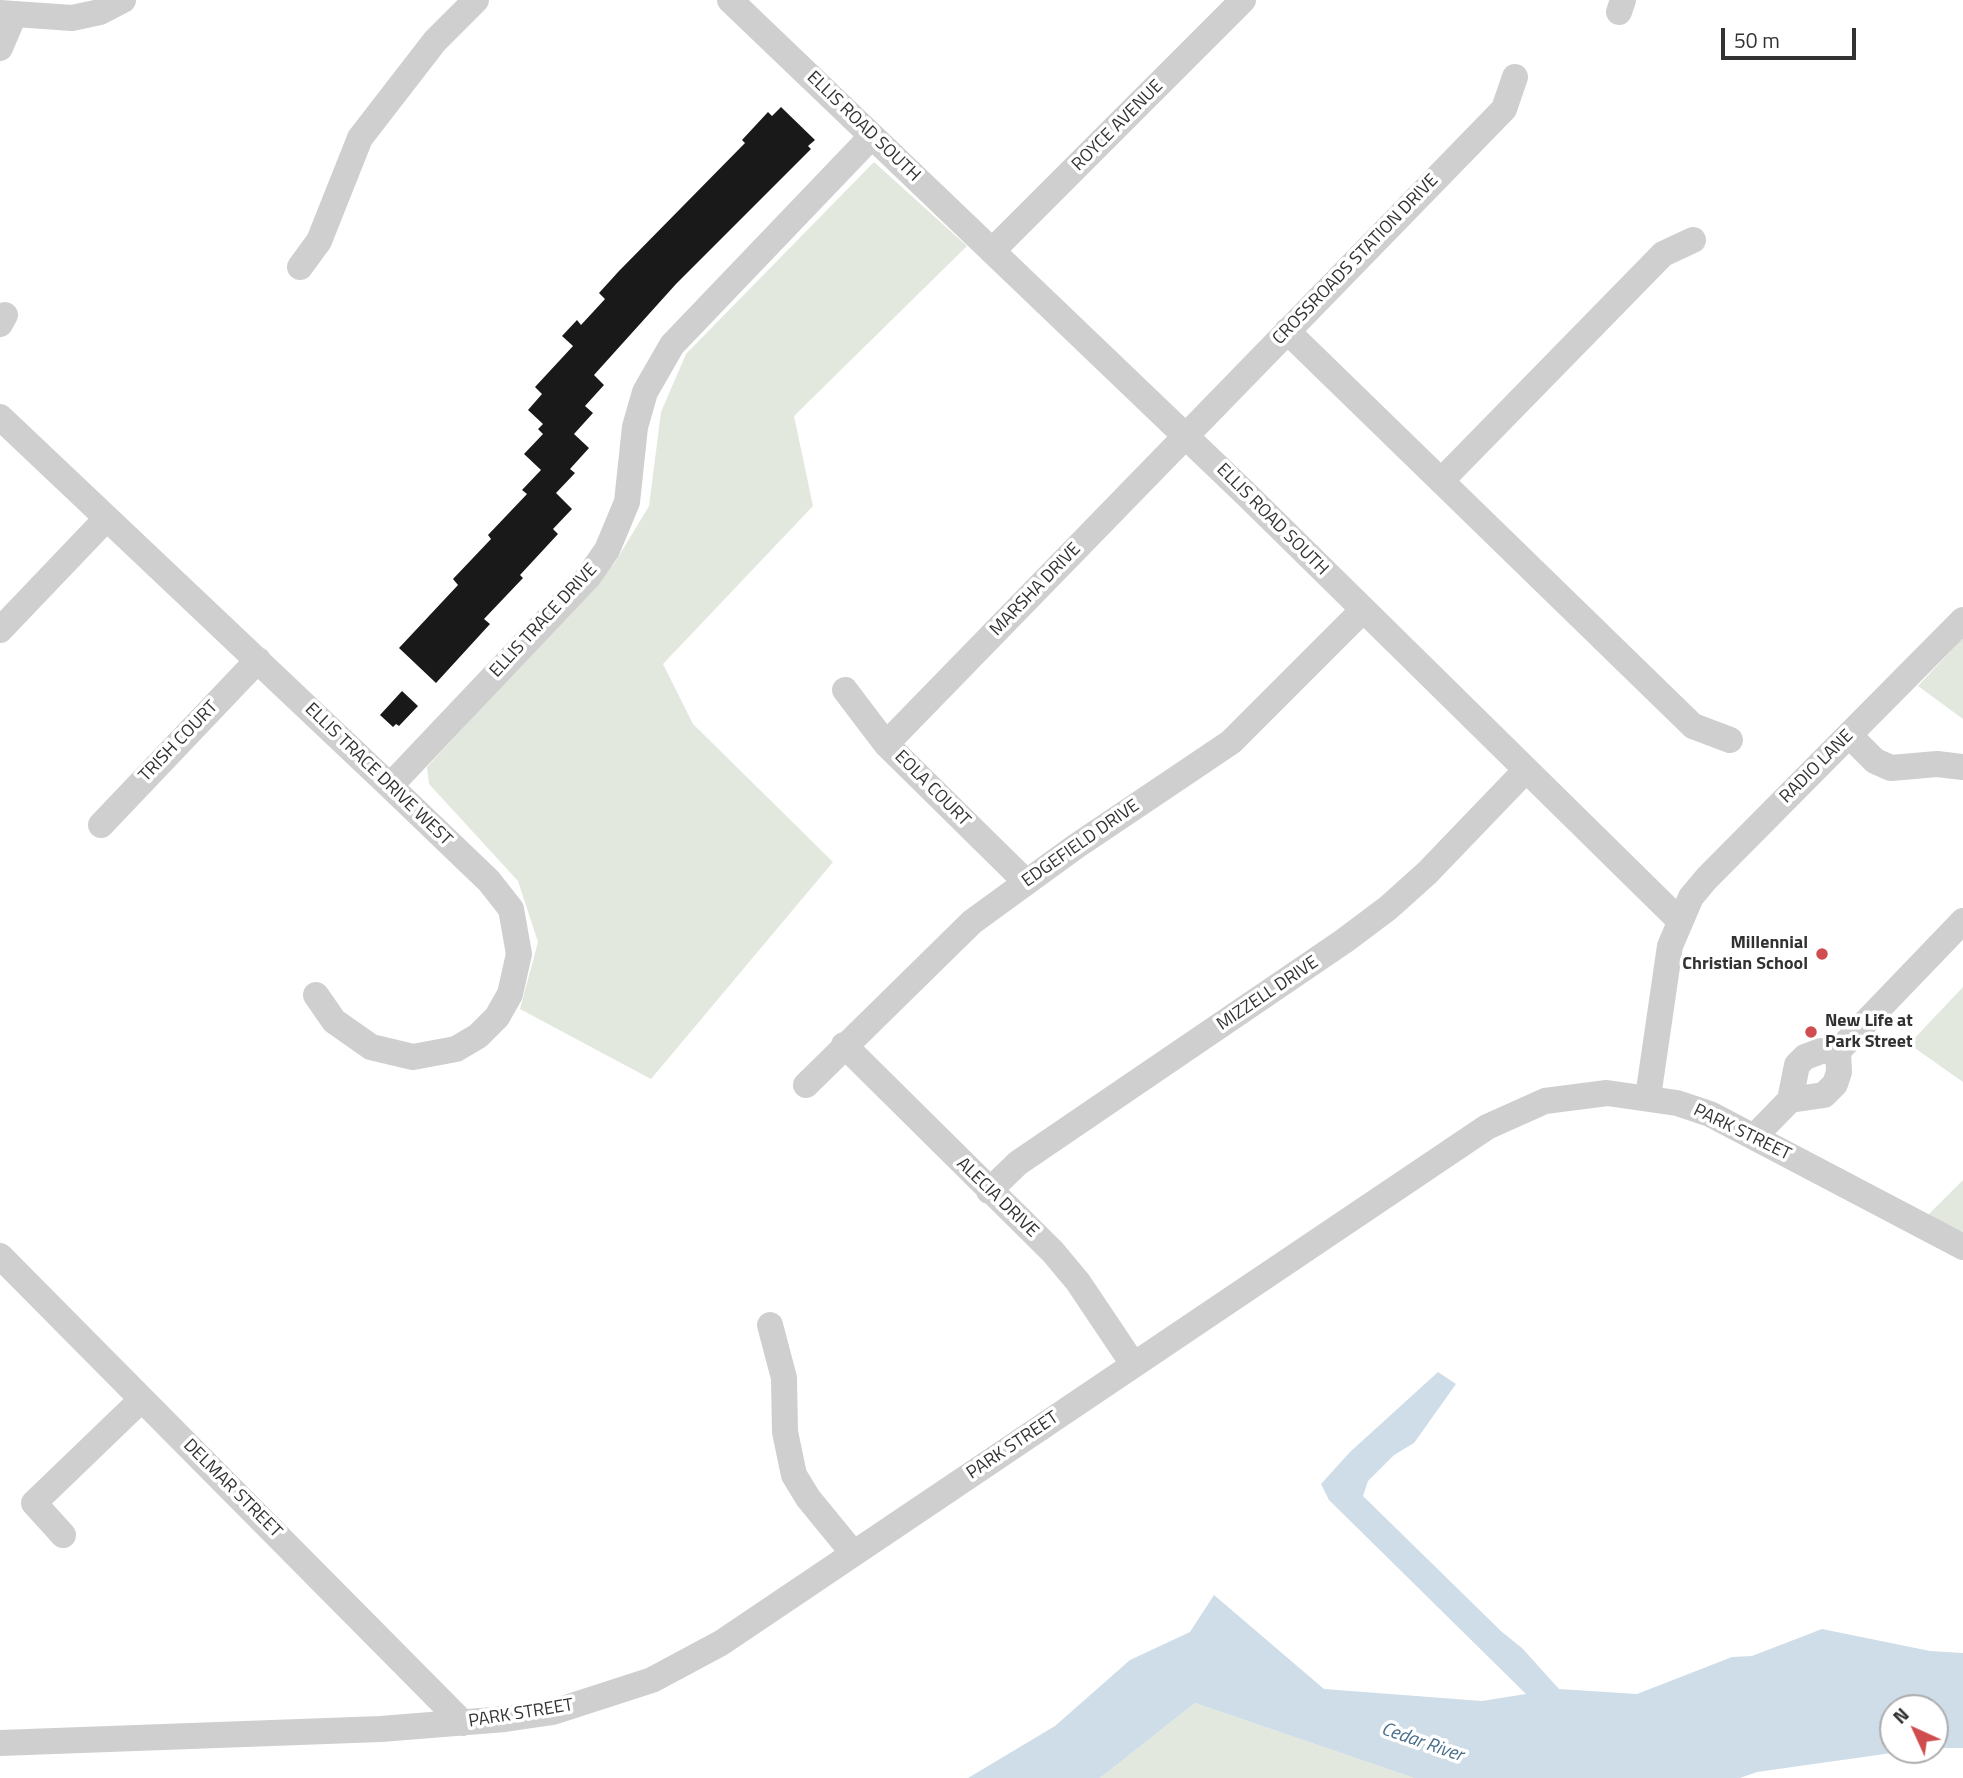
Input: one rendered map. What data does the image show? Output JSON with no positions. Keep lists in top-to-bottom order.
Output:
{
  "streets": {
    "street": [
      "ROYCE AVENUE",
      "ELLIS ROAD SOUTH",
      "CROSSROADS STATION DRIVE",
      "MARSHA DRIVE",
      "ELLIS TRACE DRIVE",
      "TRISH COURT",
      "RADIO LANE",
      "ELLIS TRACE DRIVE WEST",
      "EOLA COURT",
      "EDGEFIELD DRIVE",
      "MIZZELL DRIVE",
      "PARK STREET",
      "ALECIA DRIVE",
      "DELMAR STREET"
    ]
  },
  "crossings": [
    ["ROYCE AVENUE", "ELLIS ROAD SOUTH"],
    ["ELLIS ROAD SOUTH", "CROSSROADS STATION DRIVE"],
    ["ELLIS ROAD SOUTH", "MARSHA DRIVE"],
    ["ELLIS ROAD SOUTH", "ELLIS TRACE DRIVE"],
    ["ELLIS ROAD SOUTH", "RADIO LANE"],
    ["ELLIS ROAD SOUTH", "EDGEFIELD DRIVE"],
    ["ELLIS ROAD SOUTH", "MIZZELL DRIVE"],
    ["CROSSROADS STATION DRIVE", "MARSHA DRIVE"],
    ["MARSHA DRIVE", "EOLA COURT"],
    ["ELLIS TRACE DRIVE", "ELLIS TRACE DRIVE WEST"],
    ["TRISH COURT", "ELLIS TRACE DRIVE WEST"],
    ["EOLA COURT", "EDGEFIELD DRIVE"],
    ["EDGEFIELD DRIVE", "ALECIA DRIVE"],
    ["MIZZELL DRIVE", "ALECIA DRIVE"],
    ["PARK STREET", "ALECIA DRIVE"],
    ["PARK STREET", "DELMAR STREET"]
  ],
  "water": ["Cedar River"],
  "places": ["Millennial Christian School", "New Life at Park Street"],
  "scale_bar": "50 m",
  "north": "top left"
}
